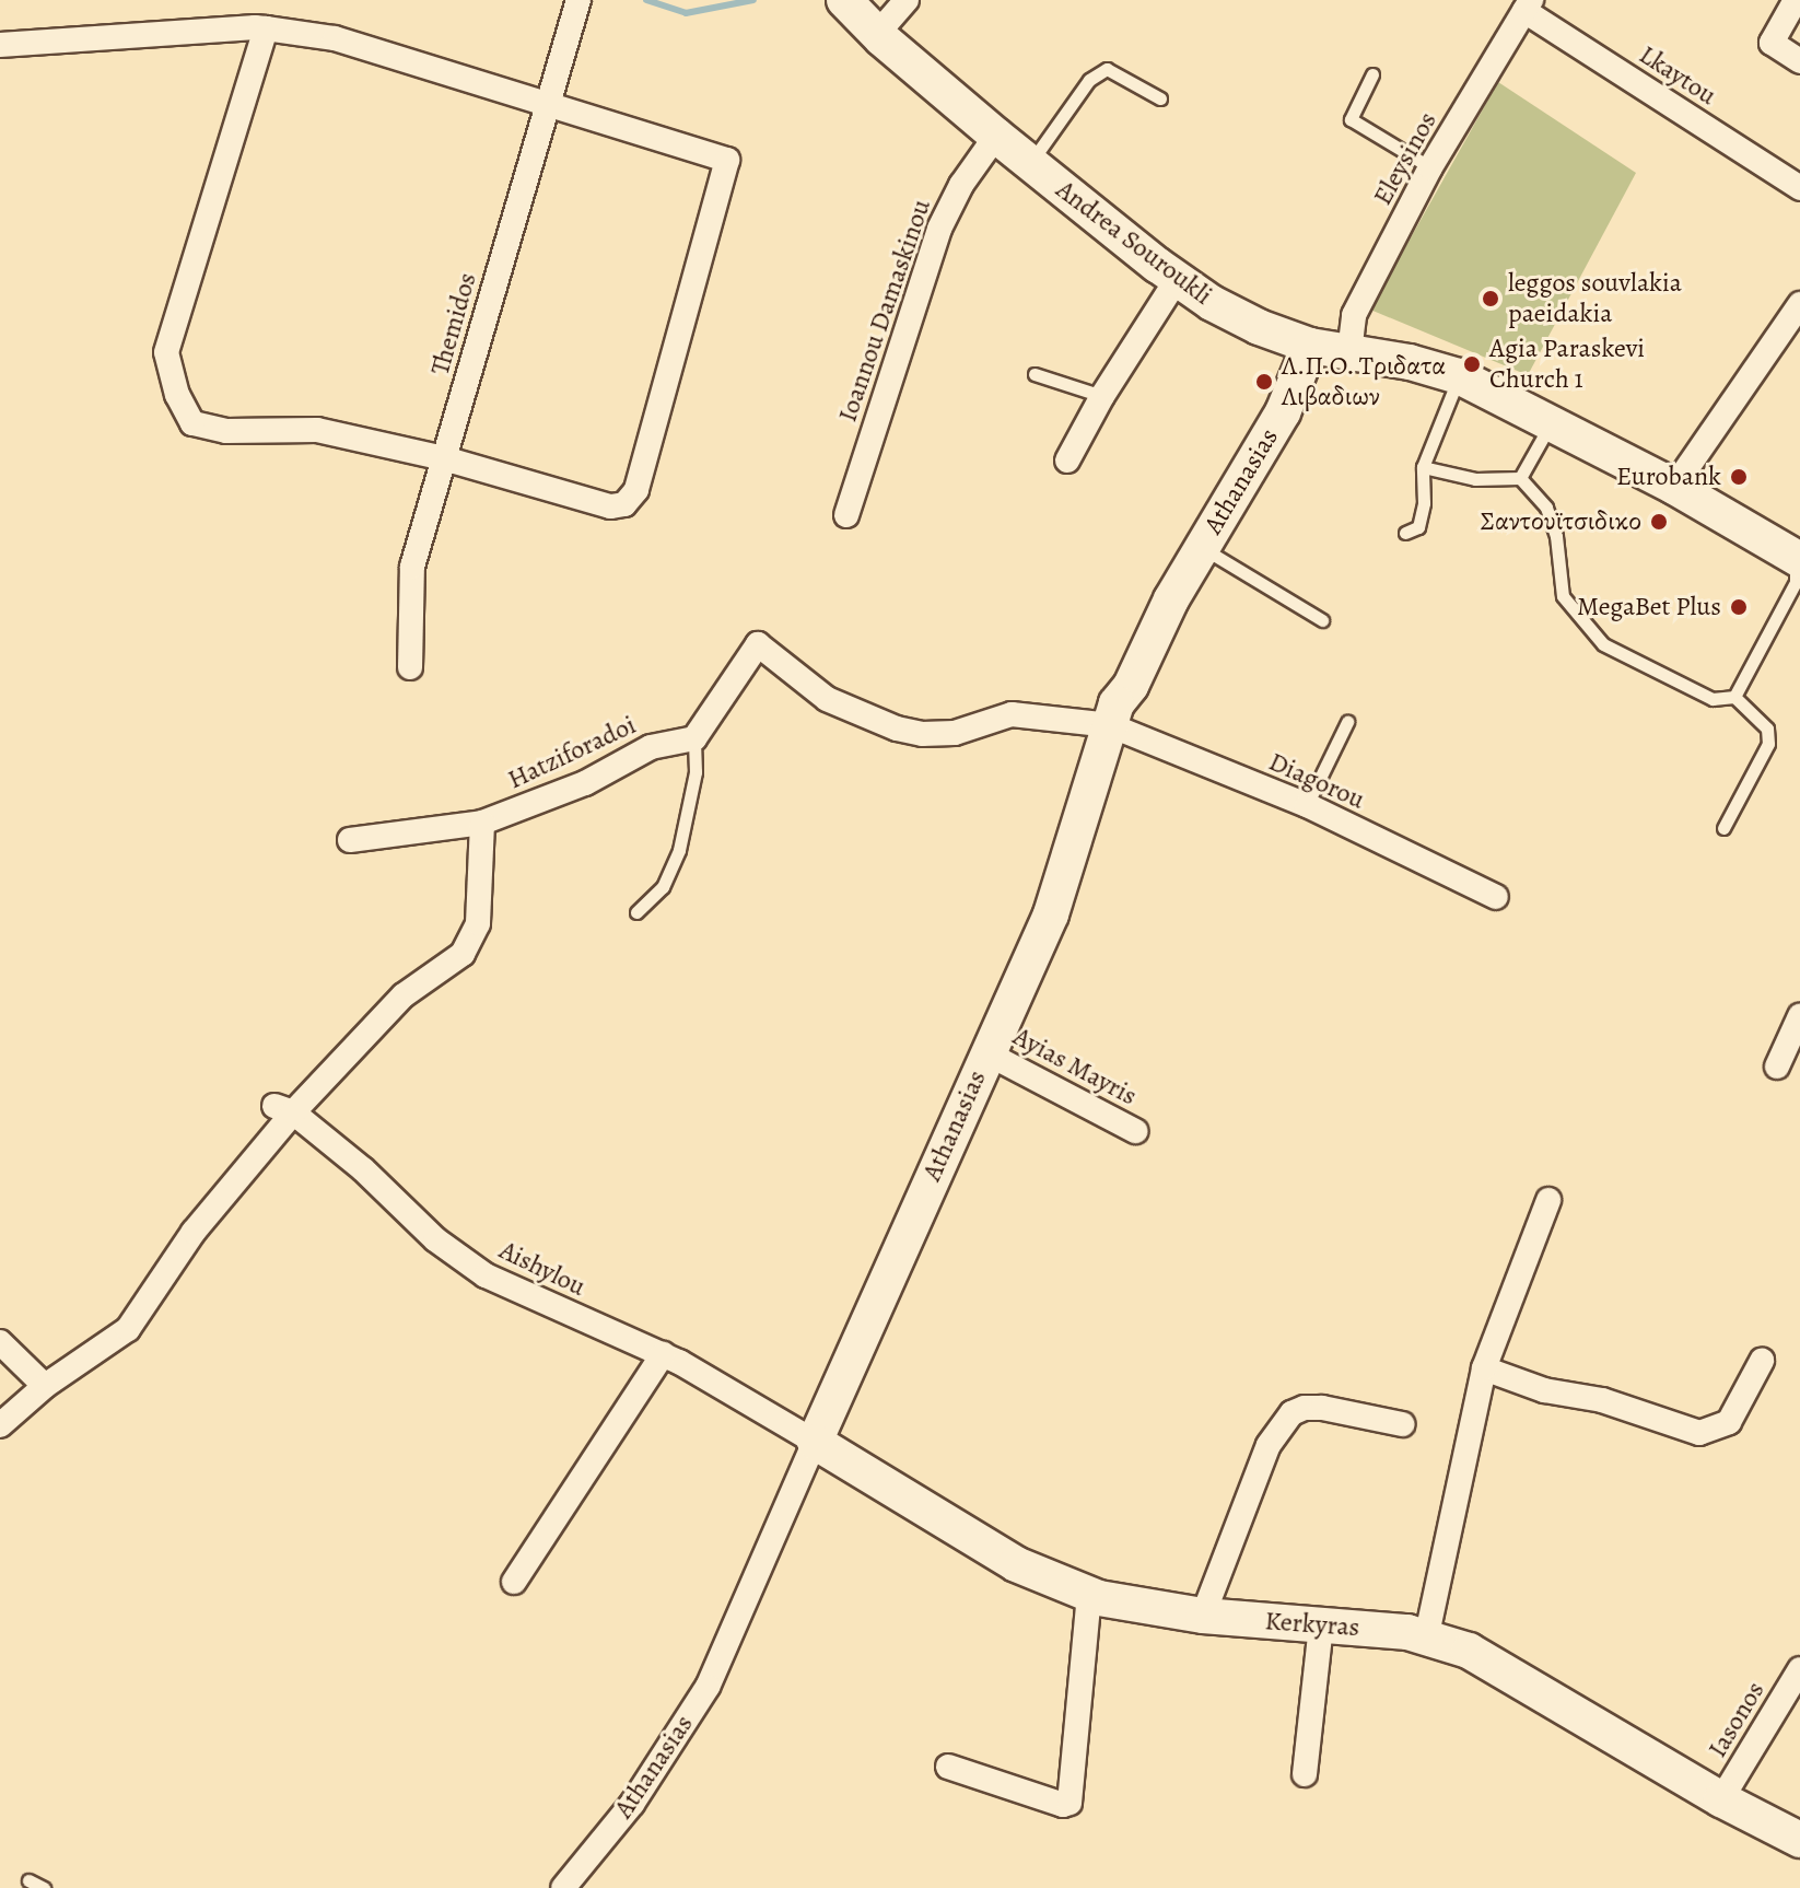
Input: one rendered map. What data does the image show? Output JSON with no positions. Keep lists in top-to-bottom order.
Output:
{
  "streets": {
    "street": [
      "Lkaytou",
      "Eleysinos",
      "Andrea Souroukli",
      "Ioannou Damaskinou",
      "Themidos",
      "Athanasias",
      "Hatziforadoi",
      "Diagorou",
      "Ayias Mayris",
      "Aishylou",
      "Kerkyras",
      "Iasonos"
    ]
  },
  "crossings": [
    ["Lkaytou", "Eleysinos"],
    ["Eleysinos", "Andrea Souroukli"],
    ["Andrea Souroukli", "Ioannou Damaskinou"],
    ["Andrea Souroukli", "Athanasias"],
    ["Athanasias", "Diagorou"],
    ["Athanasias", "Ayias Mayris"],
    ["Athanasias", "Aishylou"],
    ["Athanasias", "Kerkyras"],
    ["Aishylou", "Kerkyras"],
    ["Kerkyras", "Iasonos"]
  ],
  "places": [
    "leggos souvlakia paeidakia",
    "Agia Paraskevi Church 1",
    "Λ.Π.Ο. Τριδατα Λιβαδιων",
    "Eurobank",
    "Σαντουϊτσιδικο",
    "MegaBet Plus"
  ]
}
